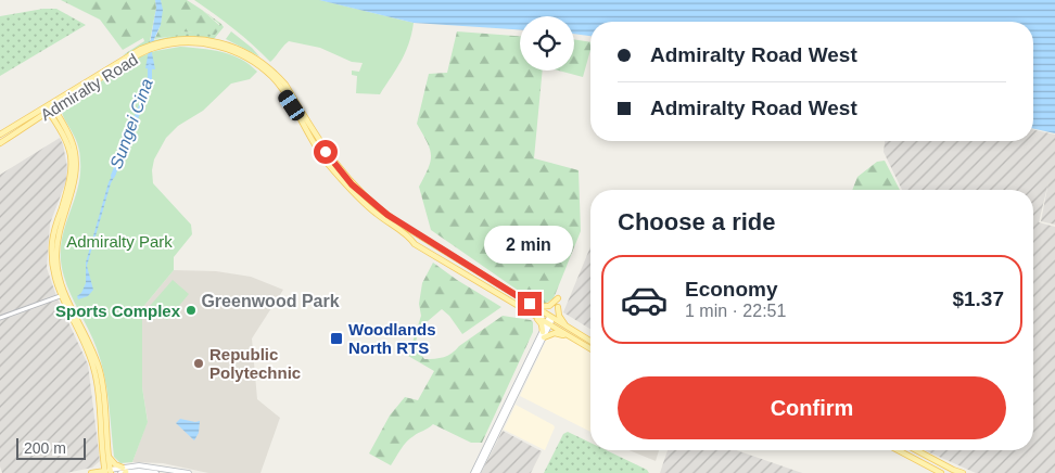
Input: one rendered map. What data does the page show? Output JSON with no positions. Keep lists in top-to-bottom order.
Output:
{
  "streets": {
    "main road": ["Admiralty Road"]
  },
  "districts": ["Greenwood Park"],
  "water": ["Sungei Cina"],
  "parks": ["Admiralty Park"],
  "places": {
    "other": ["Sports Complex", "Republic Polytechnic"],
    "transit": ["Woodlands North RTS"]
  },
  "scale_bar": "200 m",
  "page": {
    "banner": ["Admiralty Road West", "Admiralty Road West"],
    "heading": "Choose a ride",
    "bubble": "2 min",
    "list": [
      {
        "name": "Economy",
        "note": "1 min · 22:51",
        "value": "$1.37"
      }
    ],
    "buttons": "Confirm",
    "scale": "200 m"
  }
}
